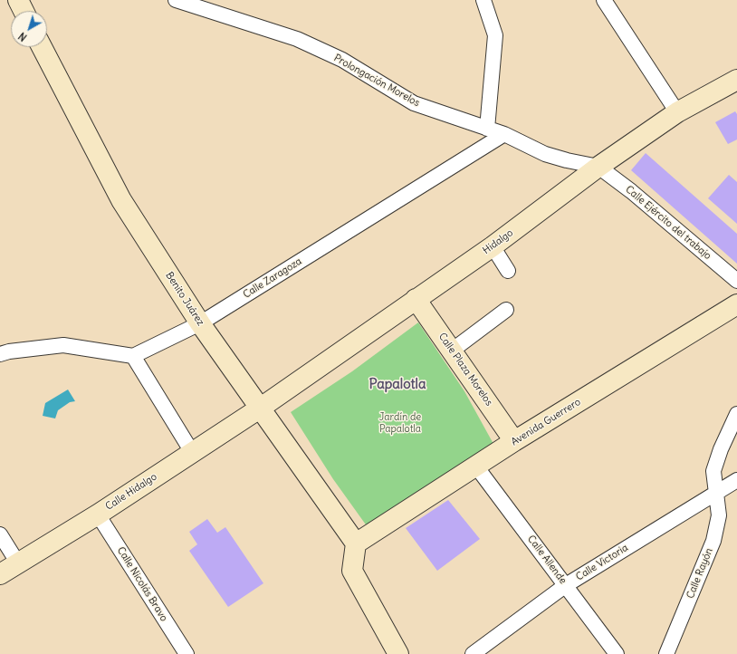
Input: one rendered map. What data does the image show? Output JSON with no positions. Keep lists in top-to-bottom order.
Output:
{
  "streets": {
    "main road": [
      "Hidalgo",
      "Benito Juárez",
      "Calle Plaza Morelos",
      "Avenida Guerrero",
      "Calle Hidalgo"
    ],
    "street": [
      "Prolongación Morelos",
      "Calle Ejército del trabajo",
      "Calle Zaragoza",
      "Calle Allende",
      "Calle Victoria",
      "Calle Rayón",
      "Calle Nicolás Bravo"
    ]
  },
  "crossings": [
    ["Prolongación Morelos", "Calle Ejército del trabajo"],
    ["Prolongación Morelos", "Hidalgo"],
    ["Prolongación Morelos", "Calle Zaragoza"],
    ["Calle Ejército del trabajo", "Hidalgo"],
    ["Hidalgo", "Benito Juárez"],
    ["Hidalgo", "Calle Plaza Morelos"],
    ["Hidalgo", "Calle Hidalgo"],
    ["Calle Zaragoza", "Benito Juárez"],
    ["Benito Juárez", "Avenida Guerrero"],
    ["Benito Juárez", "Calle Hidalgo"],
    ["Calle Plaza Morelos", "Avenida Guerrero"],
    ["Avenida Guerrero", "Calle Allende"],
    ["Calle Hidalgo", "Calle Nicolás Bravo"],
    ["Calle Allende", "Calle Victoria"],
    ["Calle Victoria", "Calle Rayón"]
  ],
  "districts": ["Papalotla"],
  "parks": ["Jardín de Papalotla"],
  "north": "bottom left"
}
